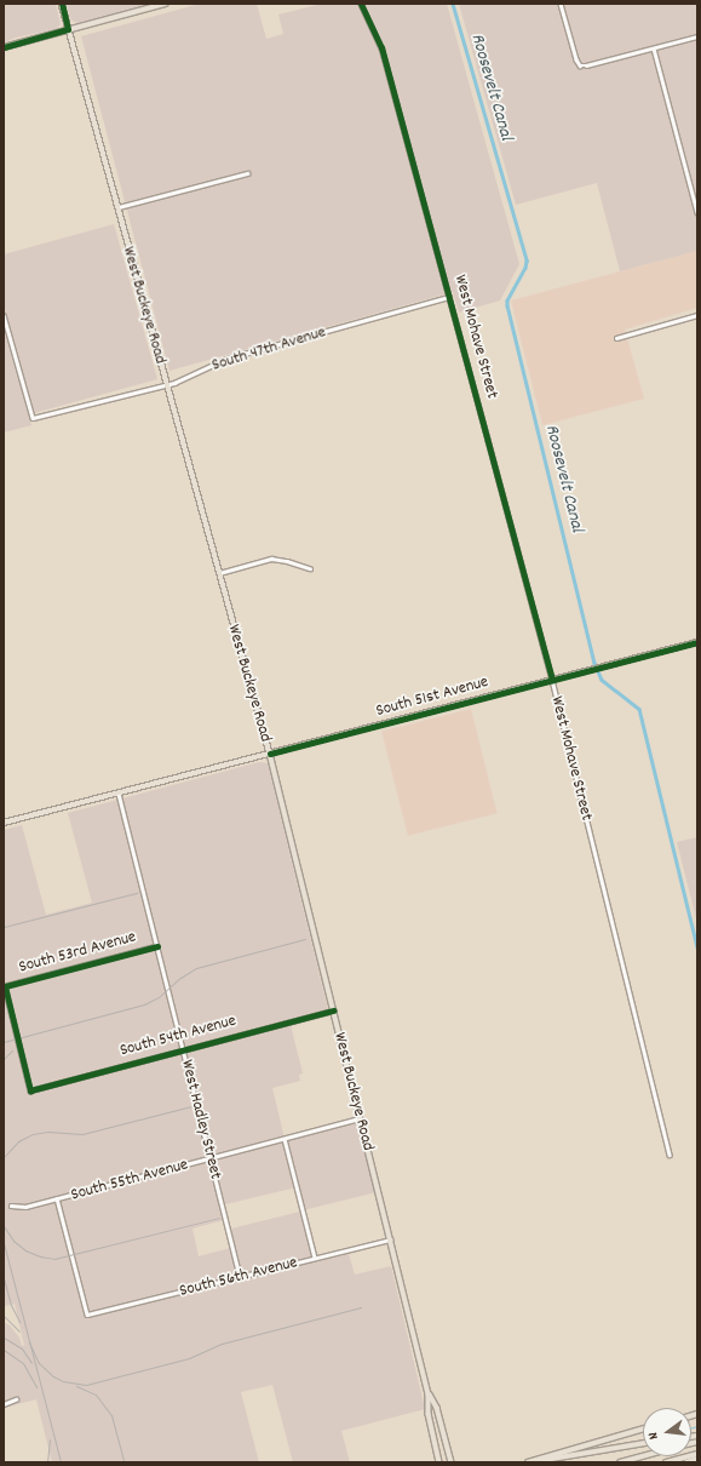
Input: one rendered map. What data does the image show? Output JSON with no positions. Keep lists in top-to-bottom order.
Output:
{
  "streets": {
    "main road": ["West Buckeye Road", "South 51st Avenue"],
    "street": [
      "West Mohave Street",
      "South 47th Avenue",
      "South 53rd Avenue",
      "South 54th Avenue",
      "West Hadley Street",
      "South 55th Avenue",
      "South 56th Avenue"
    ]
  },
  "crossings": [
    ["West Buckeye Road", "South 47th Avenue"],
    ["West Buckeye Road", "South 51st Avenue"],
    ["West Buckeye Road", "South 54th Avenue"],
    ["West Buckeye Road", "South 55th Avenue"],
    ["West Buckeye Road", "South 56th Avenue"],
    ["West Mohave Street", "South 47th Avenue"],
    ["West Mohave Street", "South 51st Avenue"],
    ["South 51st Avenue", "West Hadley Street"],
    ["South 53rd Avenue", "South 54th Avenue"],
    ["South 53rd Avenue", "West Hadley Street"],
    ["South 54th Avenue", "West Hadley Street"],
    ["West Hadley Street", "South 55th Avenue"],
    ["West Hadley Street", "South 56th Avenue"],
    ["South 55th Avenue", "South 56th Avenue"]
  ],
  "water": ["Roosevelt Canal"],
  "north": "left"
}
